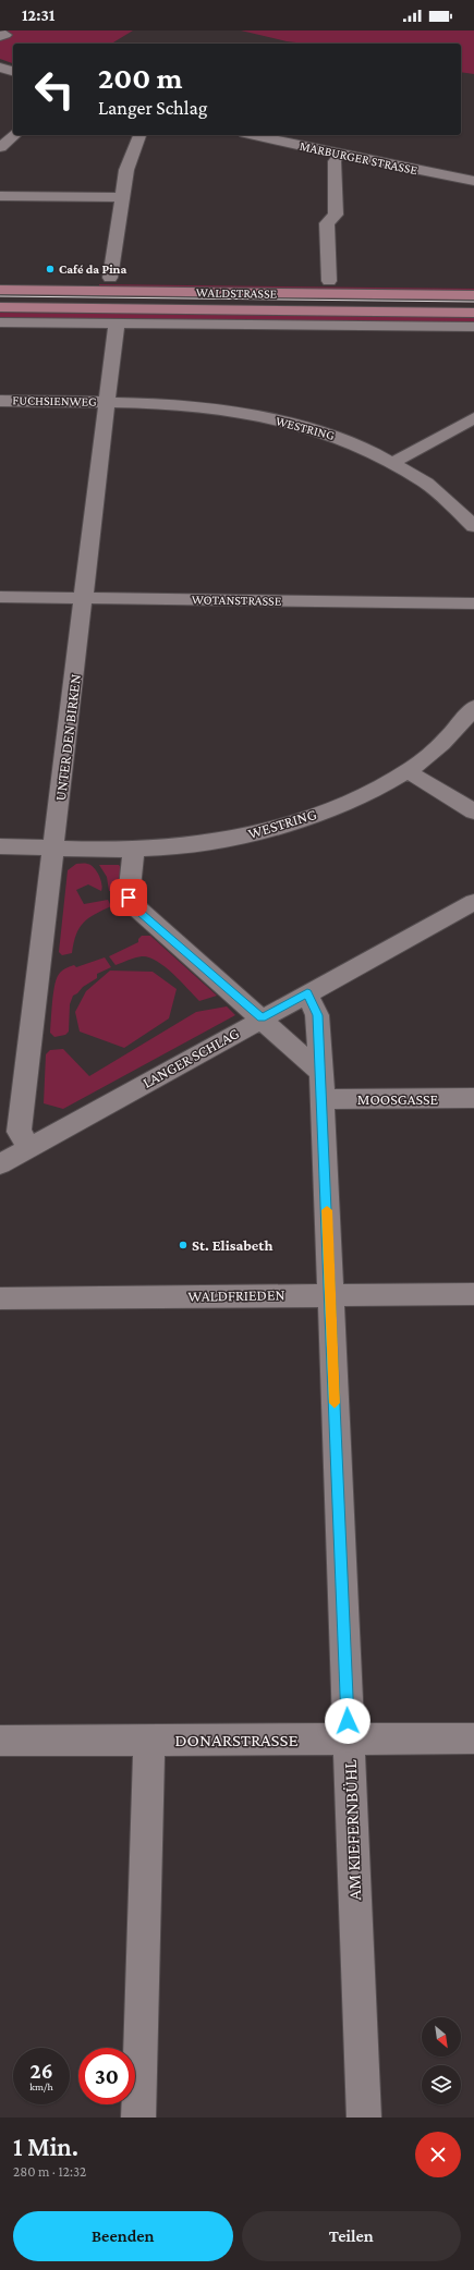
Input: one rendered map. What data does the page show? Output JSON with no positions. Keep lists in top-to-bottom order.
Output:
{
  "streets": {
    "main road": ["WALDSTRASSE"],
    "street": [
      "MARBURGER STRASSE",
      "FUCHSIENWEG",
      "WESTRING",
      "WOTANSTRASSE",
      "UNTER DEN BIRKEN",
      "LANGER SCHLAG",
      "MOOSGASSE",
      "WALDFRIEDEN",
      "DONARSTRASSE",
      "AM KIEFERNBÜHL"
    ]
  },
  "crossings": [
    ["FUCHSIENWEG", "WESTRING"],
    ["FUCHSIENWEG", "UNTER DEN BIRKEN"],
    ["WESTRING", "UNTER DEN BIRKEN"],
    ["WOTANSTRASSE", "UNTER DEN BIRKEN"],
    ["UNTER DEN BIRKEN", "LANGER SCHLAG"],
    ["LANGER SCHLAG", "AM KIEFERNBÜHL"],
    ["MOOSGASSE", "AM KIEFERNBÜHL"],
    ["WALDFRIEDEN", "AM KIEFERNBÜHL"],
    ["DONARSTRASSE", "AM KIEFERNBÜHL"]
  ],
  "places": ["Café da Pina", "St. Elisabeth"],
  "north": "bottom right",
  "page": {
    "status": "12:31",
    "turn": ["200 m", "Langer Schlag"],
    "speed": "26 km/h",
    "limit": "30",
    "heading": ["1 Min.", "280 m · 12:32"],
    "buttons": ["Beenden", "Teilen"]
  }
}
